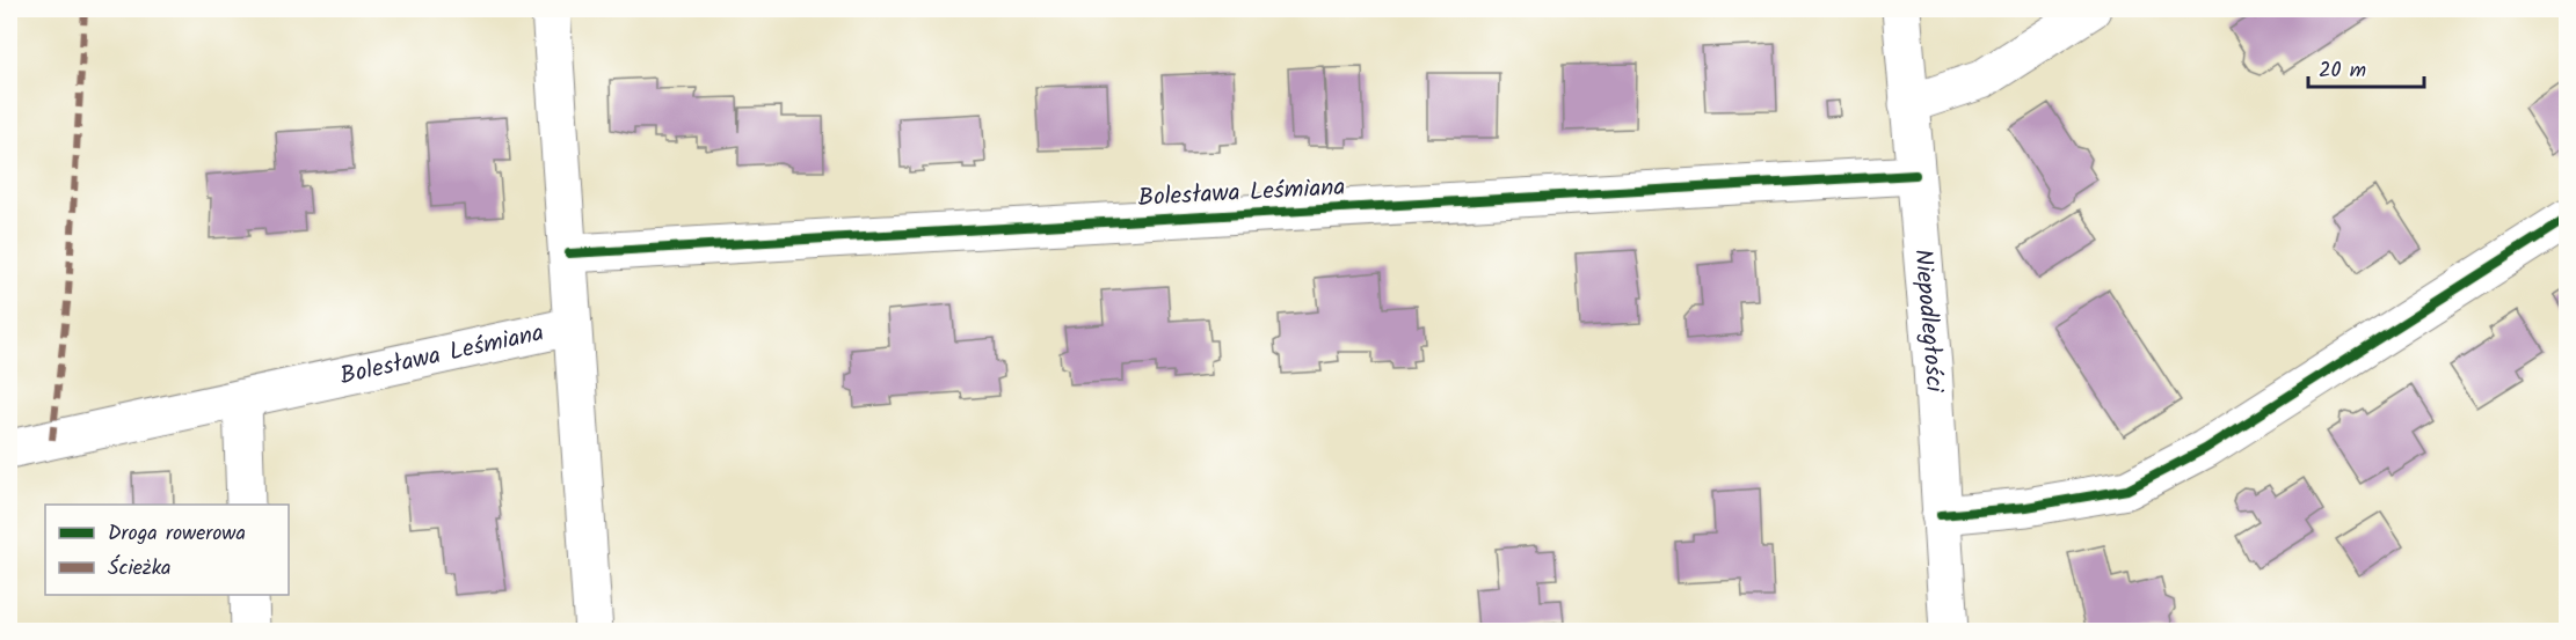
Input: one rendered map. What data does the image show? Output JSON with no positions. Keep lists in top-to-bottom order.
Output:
{
  "streets": {
    "street": ["Bolesława Leśmiana", "Niepodległości"]
  },
  "crossings": [
    ["Bolesława Leśmiana", "Niepodległości"]
  ],
  "legend": ["Droga rowerowa", "Ścieżka"],
  "scale_bar": "20 m"
}
